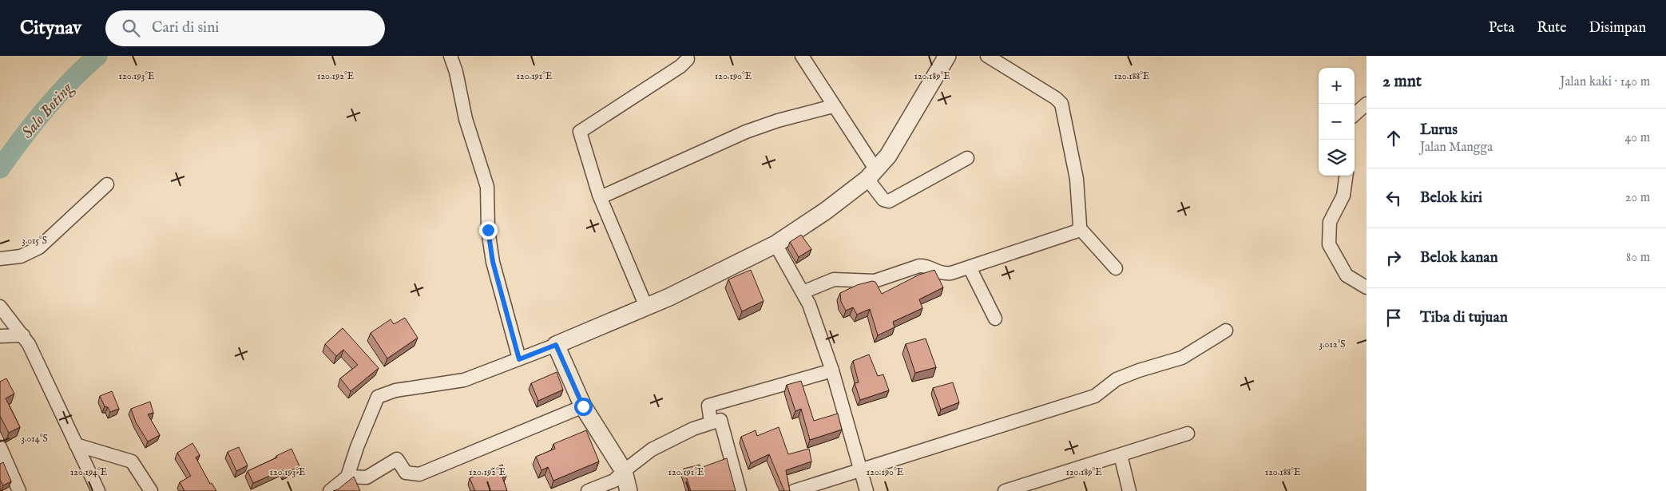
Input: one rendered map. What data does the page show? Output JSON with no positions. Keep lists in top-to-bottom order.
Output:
{
  "water": ["Salo Boting"],
  "page": {
    "header": "Citynav",
    "search": "Cari di sini",
    "nav": ["Peta", "Rute", "Disimpan"],
    "heading": ["2 mnt", "Jalan kaki · 140 m"],
    "map_buttons": ["+", "−"],
    "list": [
      ["Lurus", "Jalan Mangga", "40 m"],
      ["Belok kiri", "20 m"],
      ["Belok kanan", "80 m"],
      "Tiba di tujuan"
    ]
  },
  "coordinates": [
    "120.193°E",
    "120.192°E",
    "120.191°E",
    "120.190°E",
    "120.189°E",
    "120.188°E",
    "3.015°S",
    "3.012°S",
    "3.014°S",
    "120.194°E"
  ]
}
